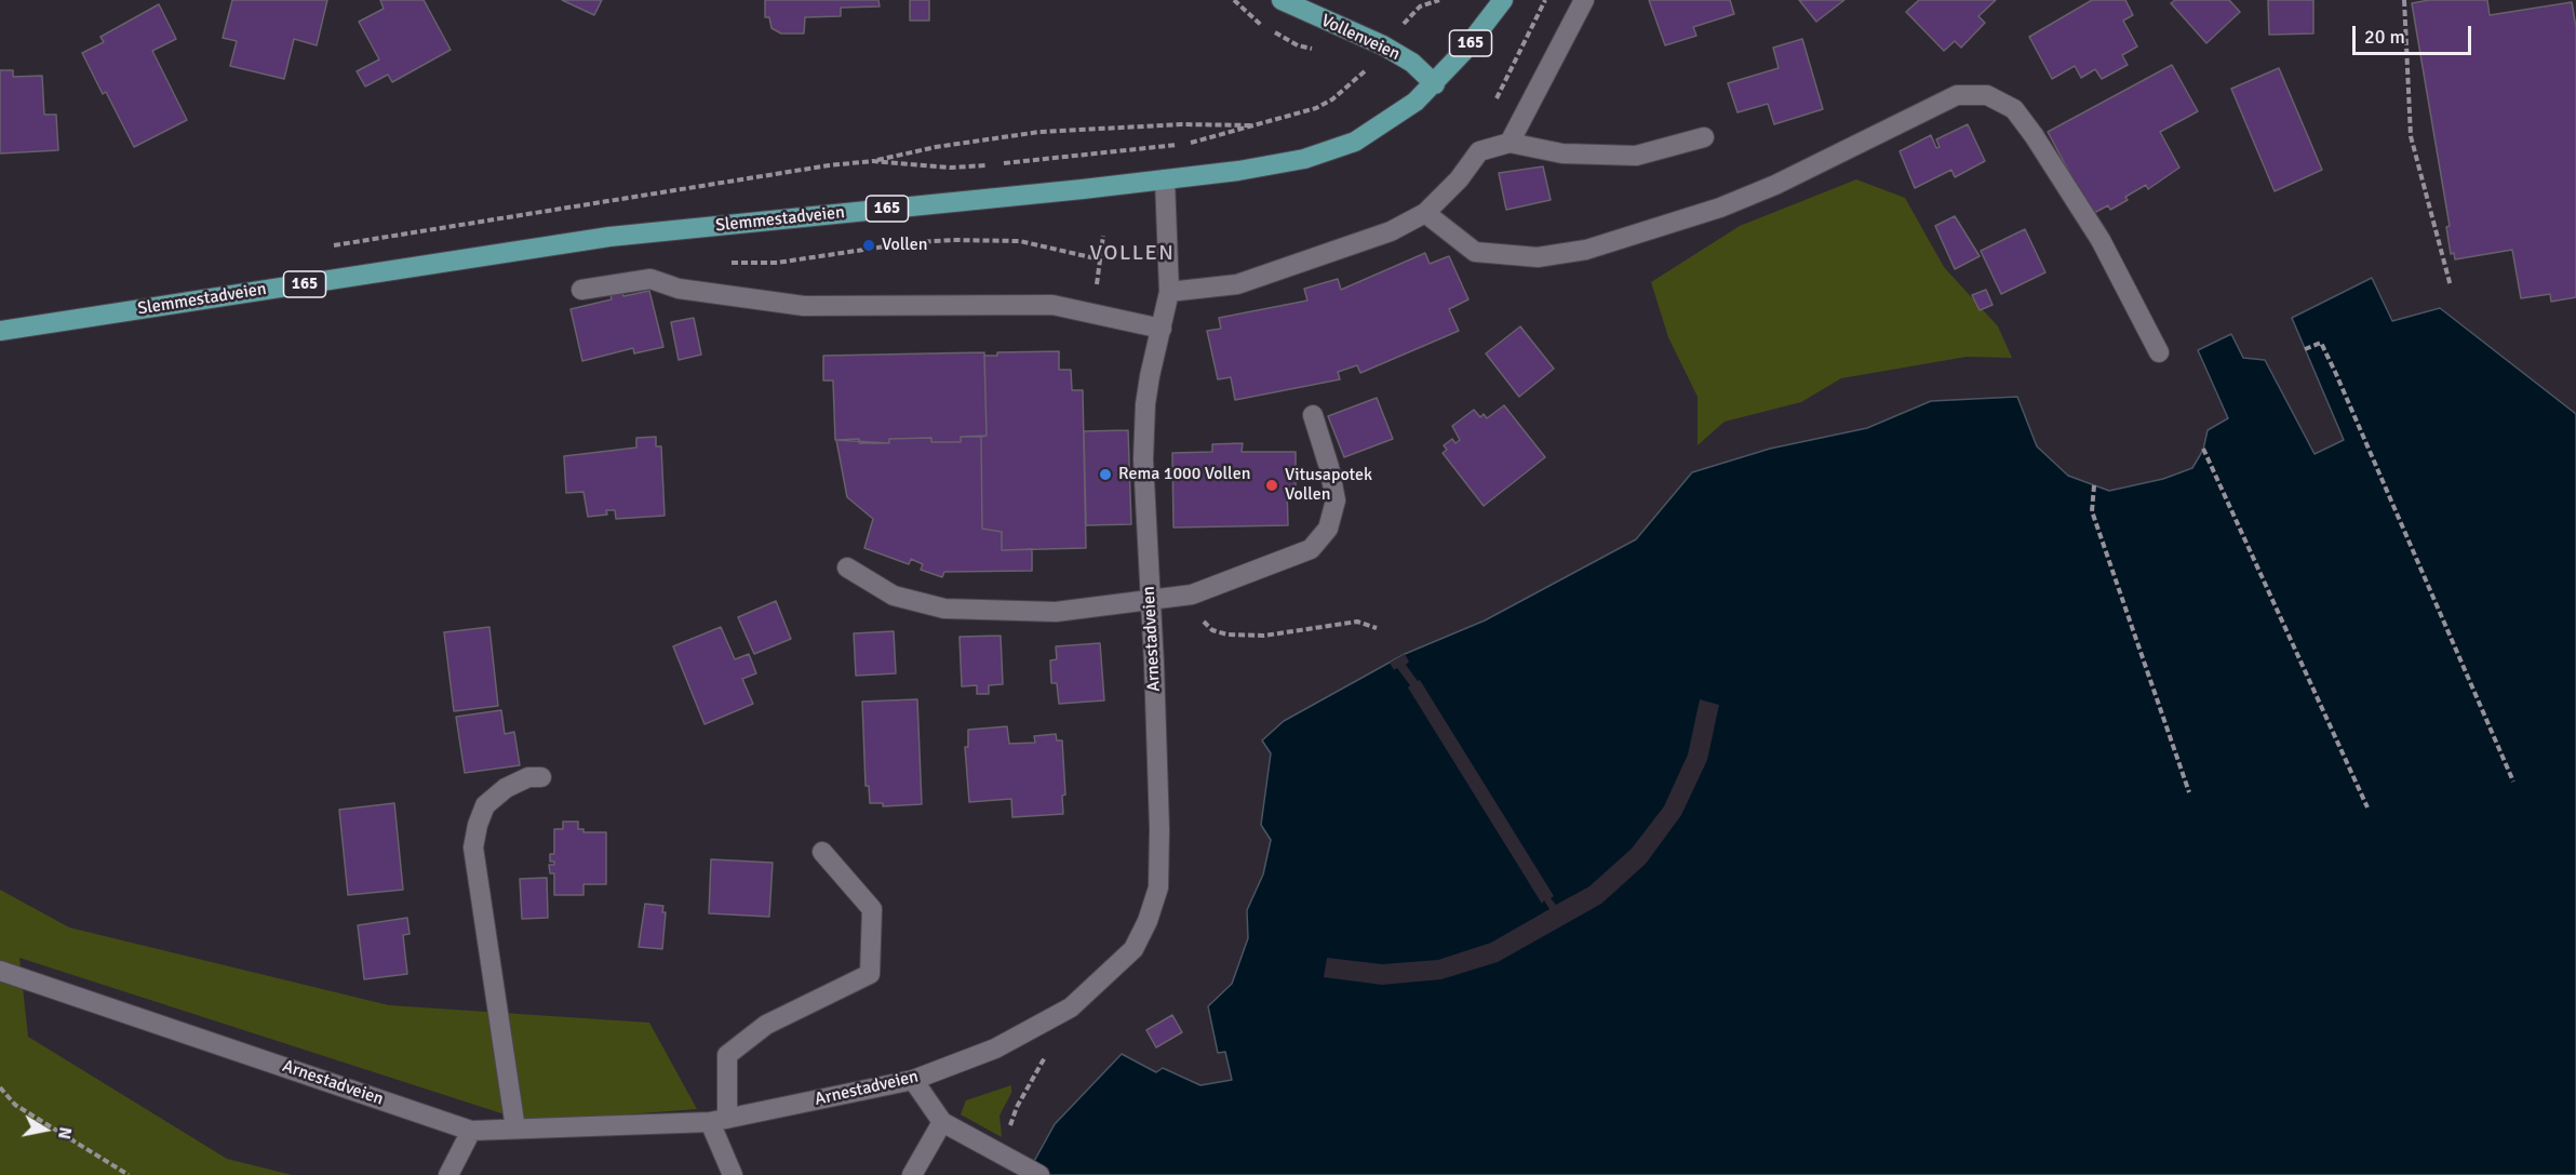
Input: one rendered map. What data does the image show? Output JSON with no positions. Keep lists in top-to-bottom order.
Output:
{
  "streets": {
    "main road": ["Vollenveien", "165", "Slemmestadveien"],
    "street": ["Arnestadveien"]
  },
  "crossings": [
    ["Vollenveien", "Slemmestadveien"],
    ["Slemmestadveien", "Arnestadveien"]
  ],
  "districts": ["VOLLEN"],
  "places": ["Vollen", "Rema 1000 Vollen", "Vitusapotek Vollen"],
  "scale_bar": "20 m",
  "north": "right"
}
